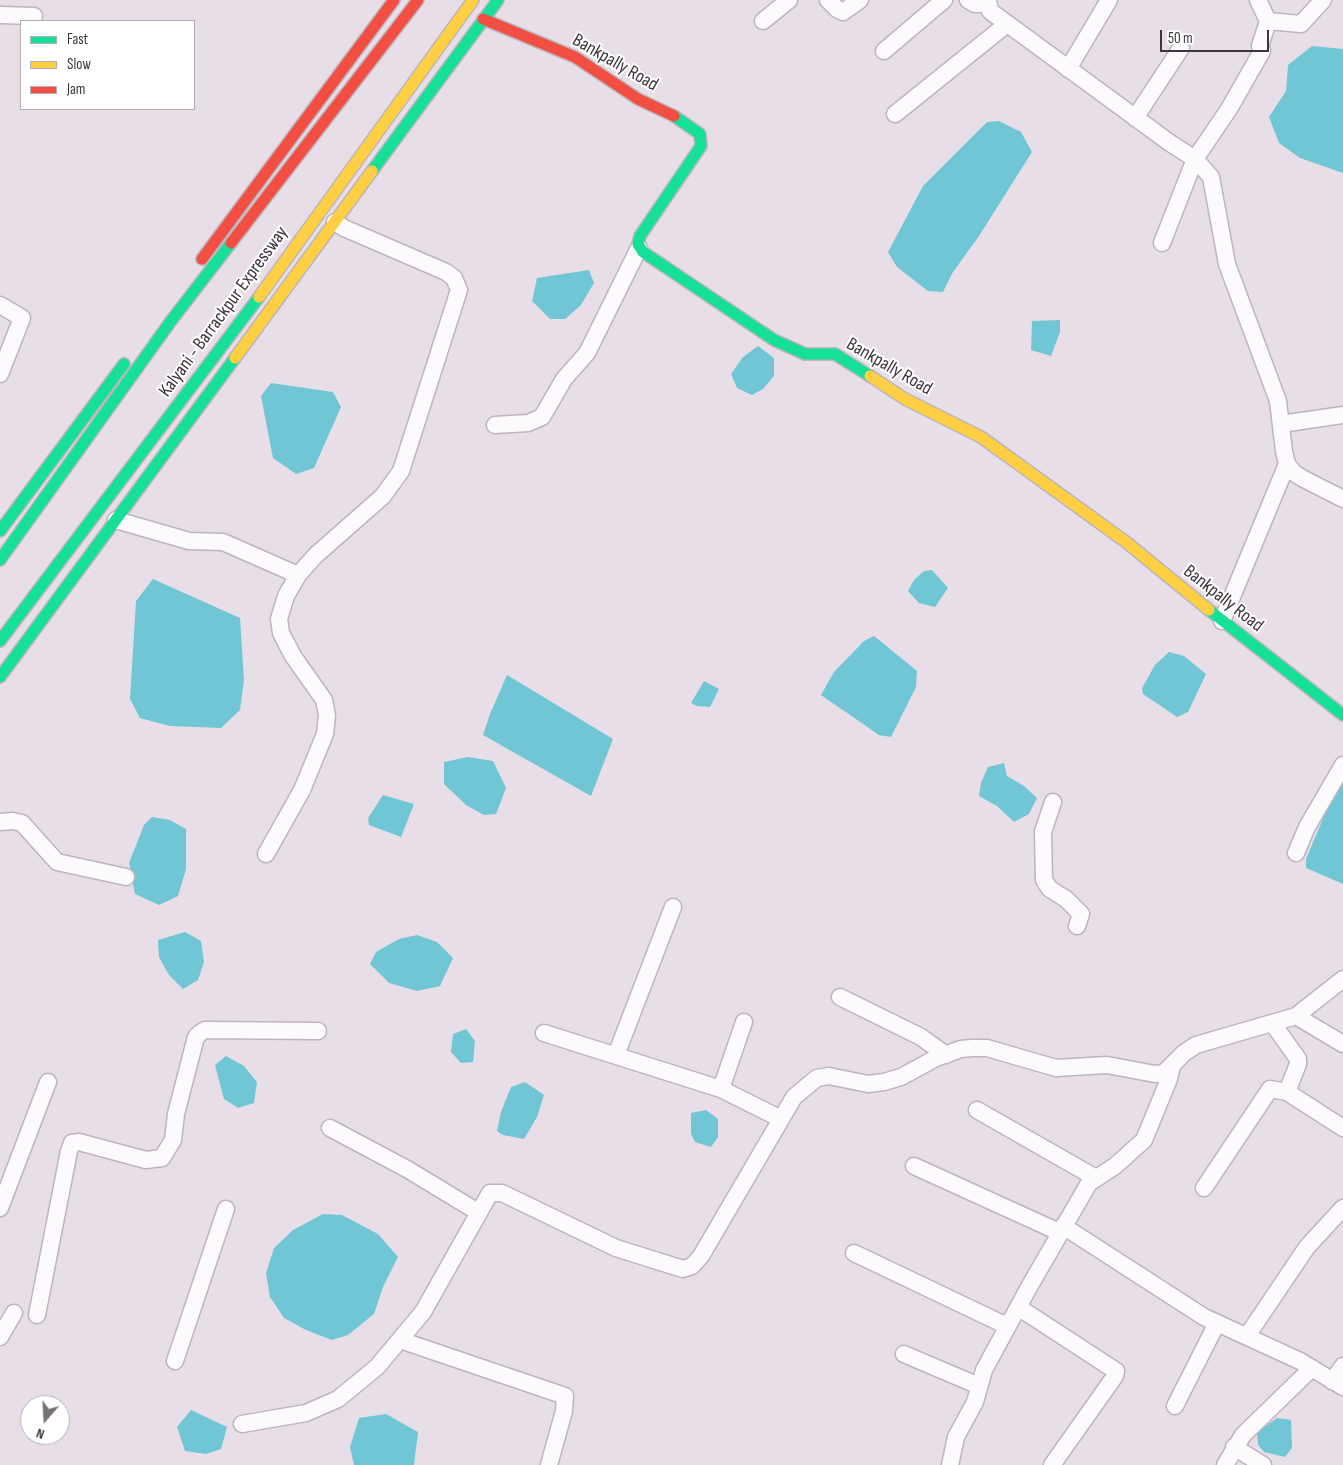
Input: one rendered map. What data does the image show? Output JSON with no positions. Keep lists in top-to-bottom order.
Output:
{
  "streets": {
    "main road": ["Bankpally Road", "Kalyani - Barrackpur Expressway"]
  },
  "legend": ["Fast", "Slow", "Jam"],
  "scale_bar": "50 m",
  "north": "bottom"
}
